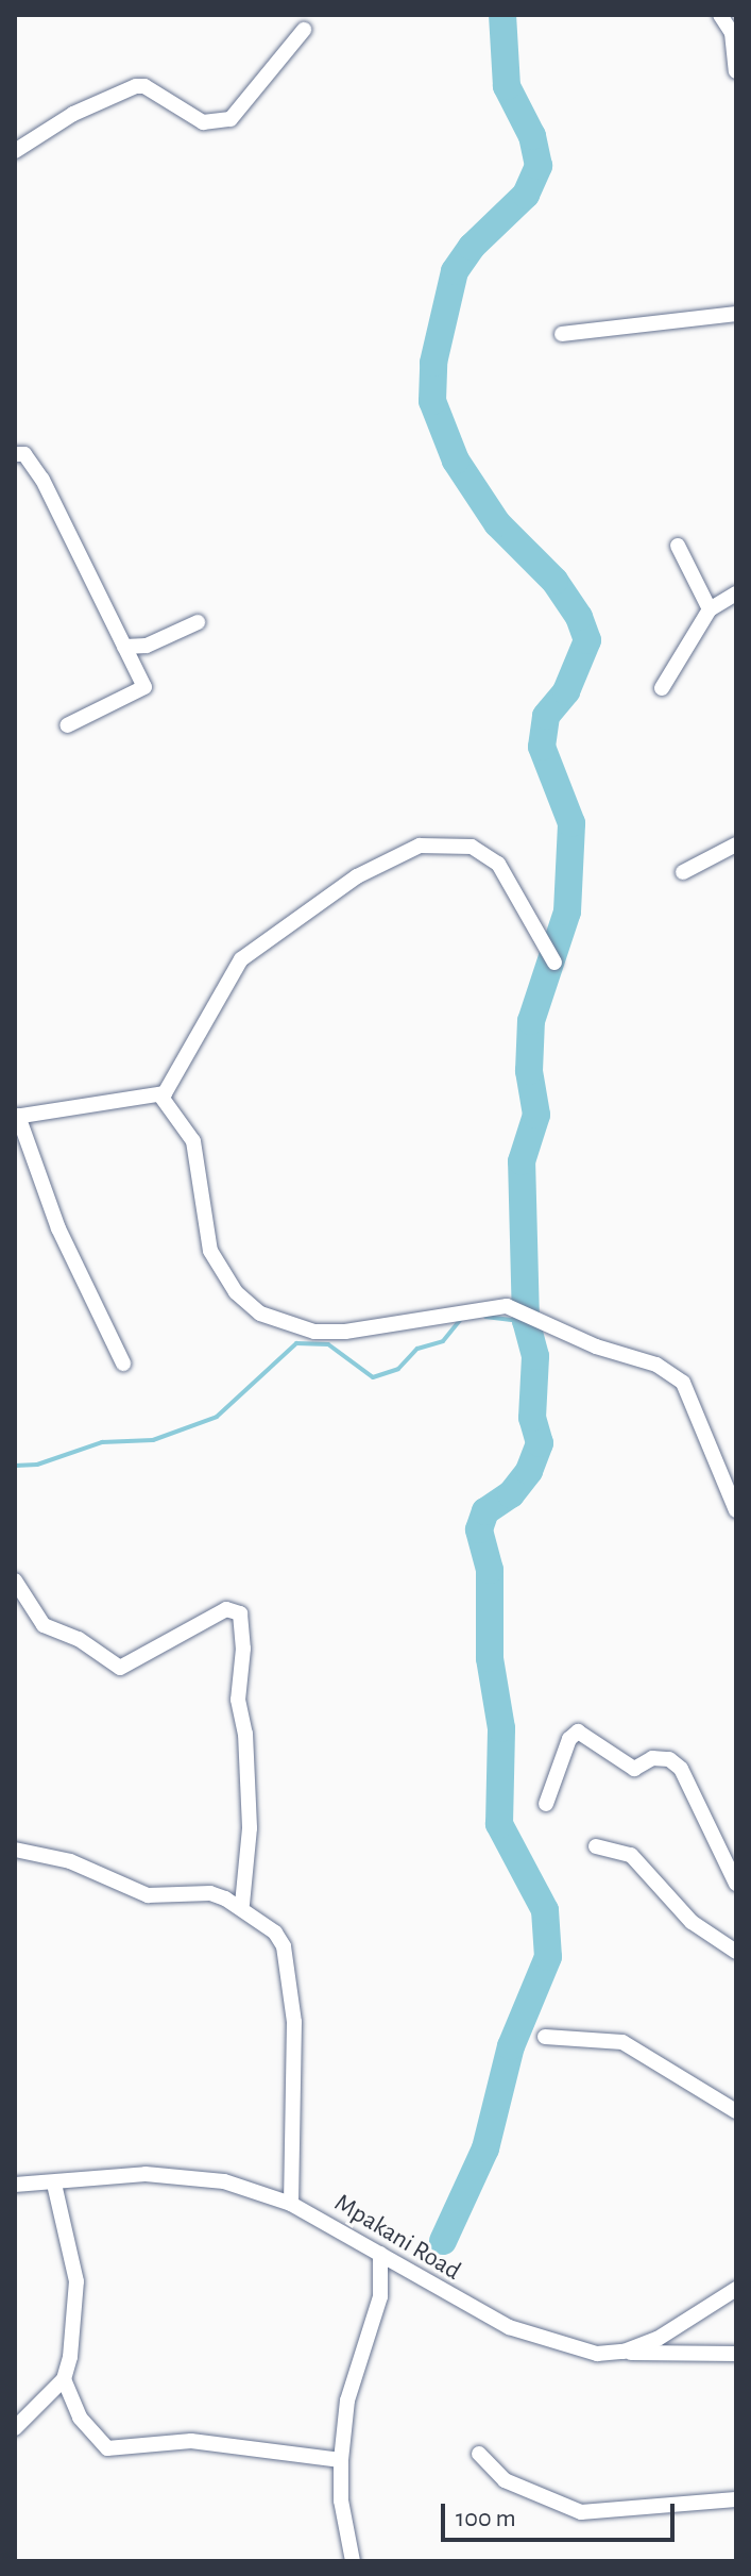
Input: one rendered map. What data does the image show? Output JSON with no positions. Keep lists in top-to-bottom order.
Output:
{
  "streets": {
    "street": ["Mpakani Road"]
  },
  "scale_bar": "100 m"
}
